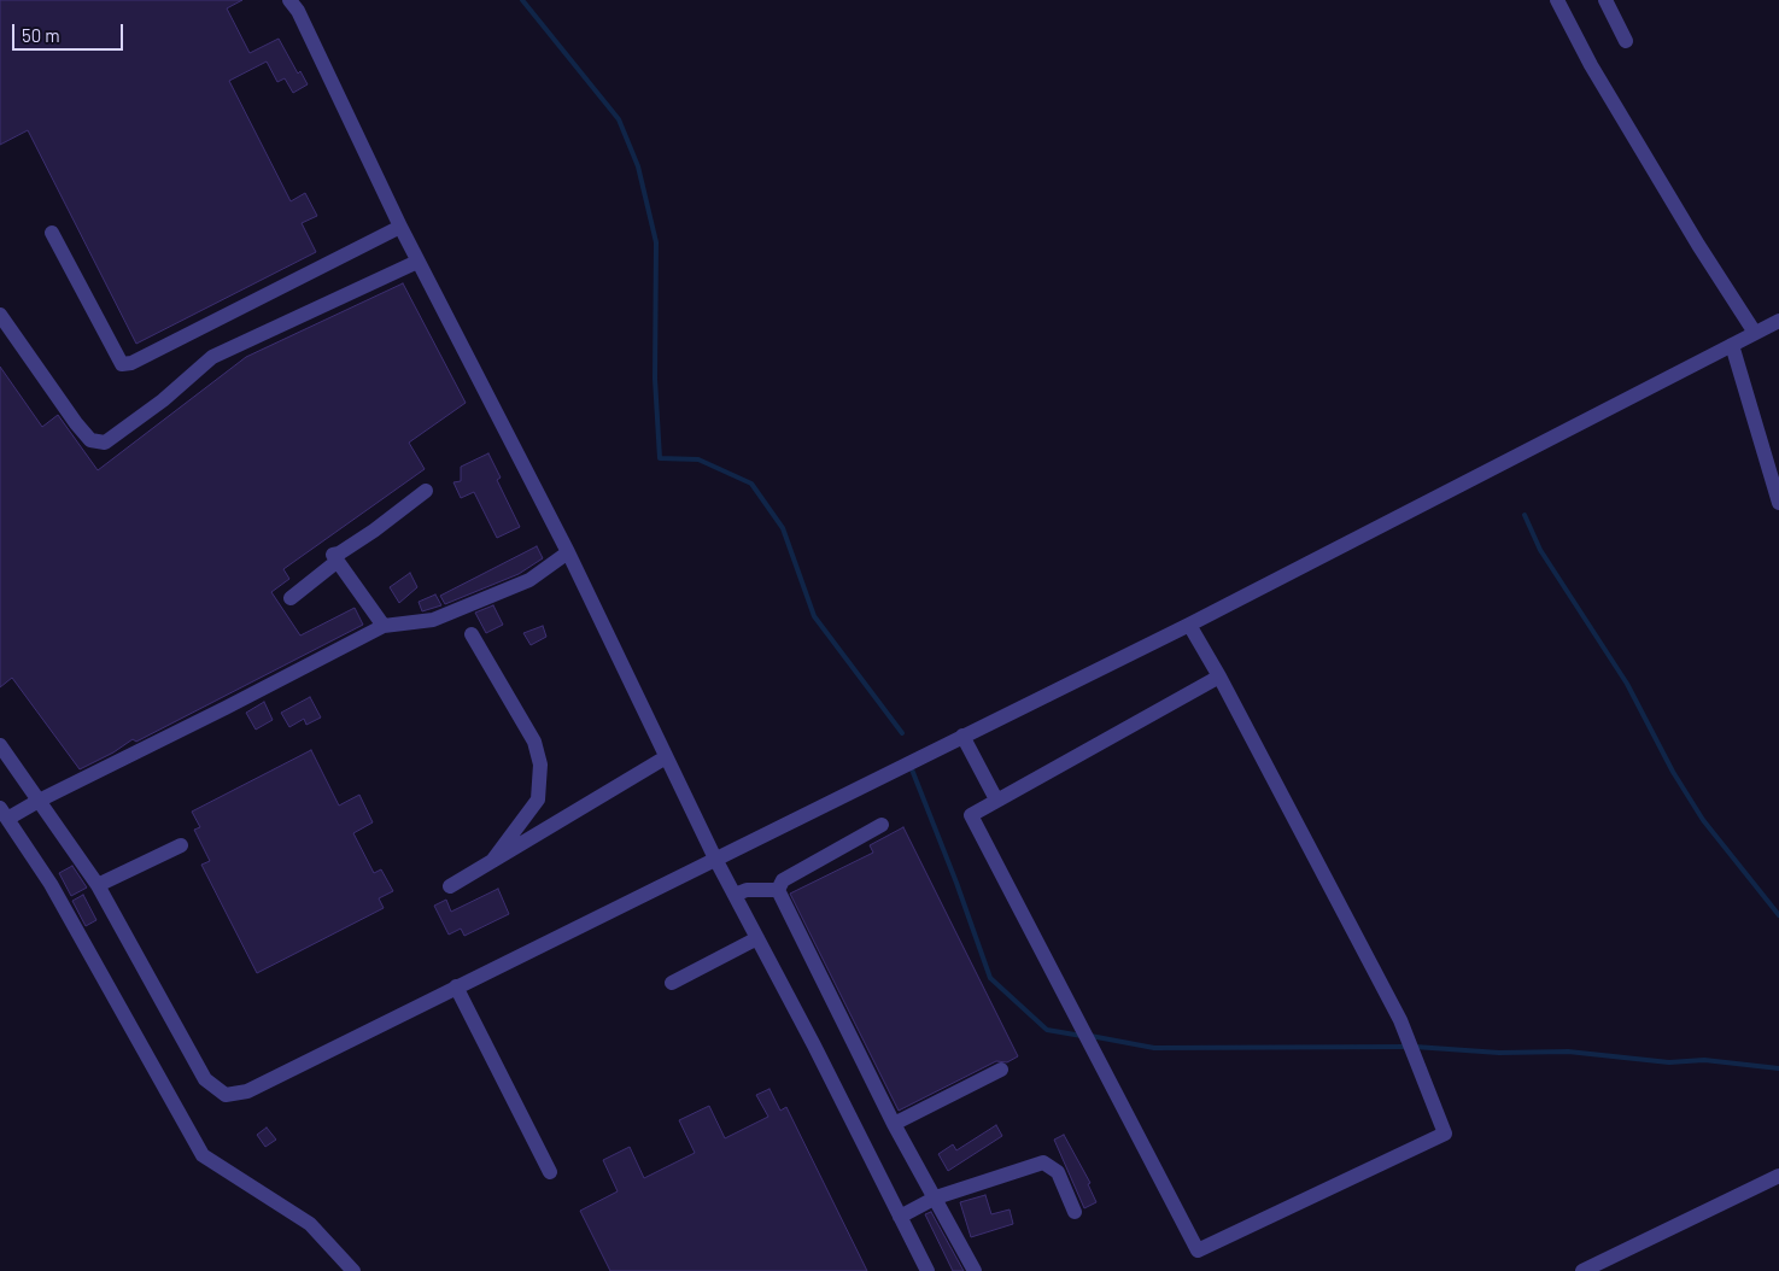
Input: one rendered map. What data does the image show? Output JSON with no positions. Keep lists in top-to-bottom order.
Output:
{
  "scale_bar": "50 m"
}
